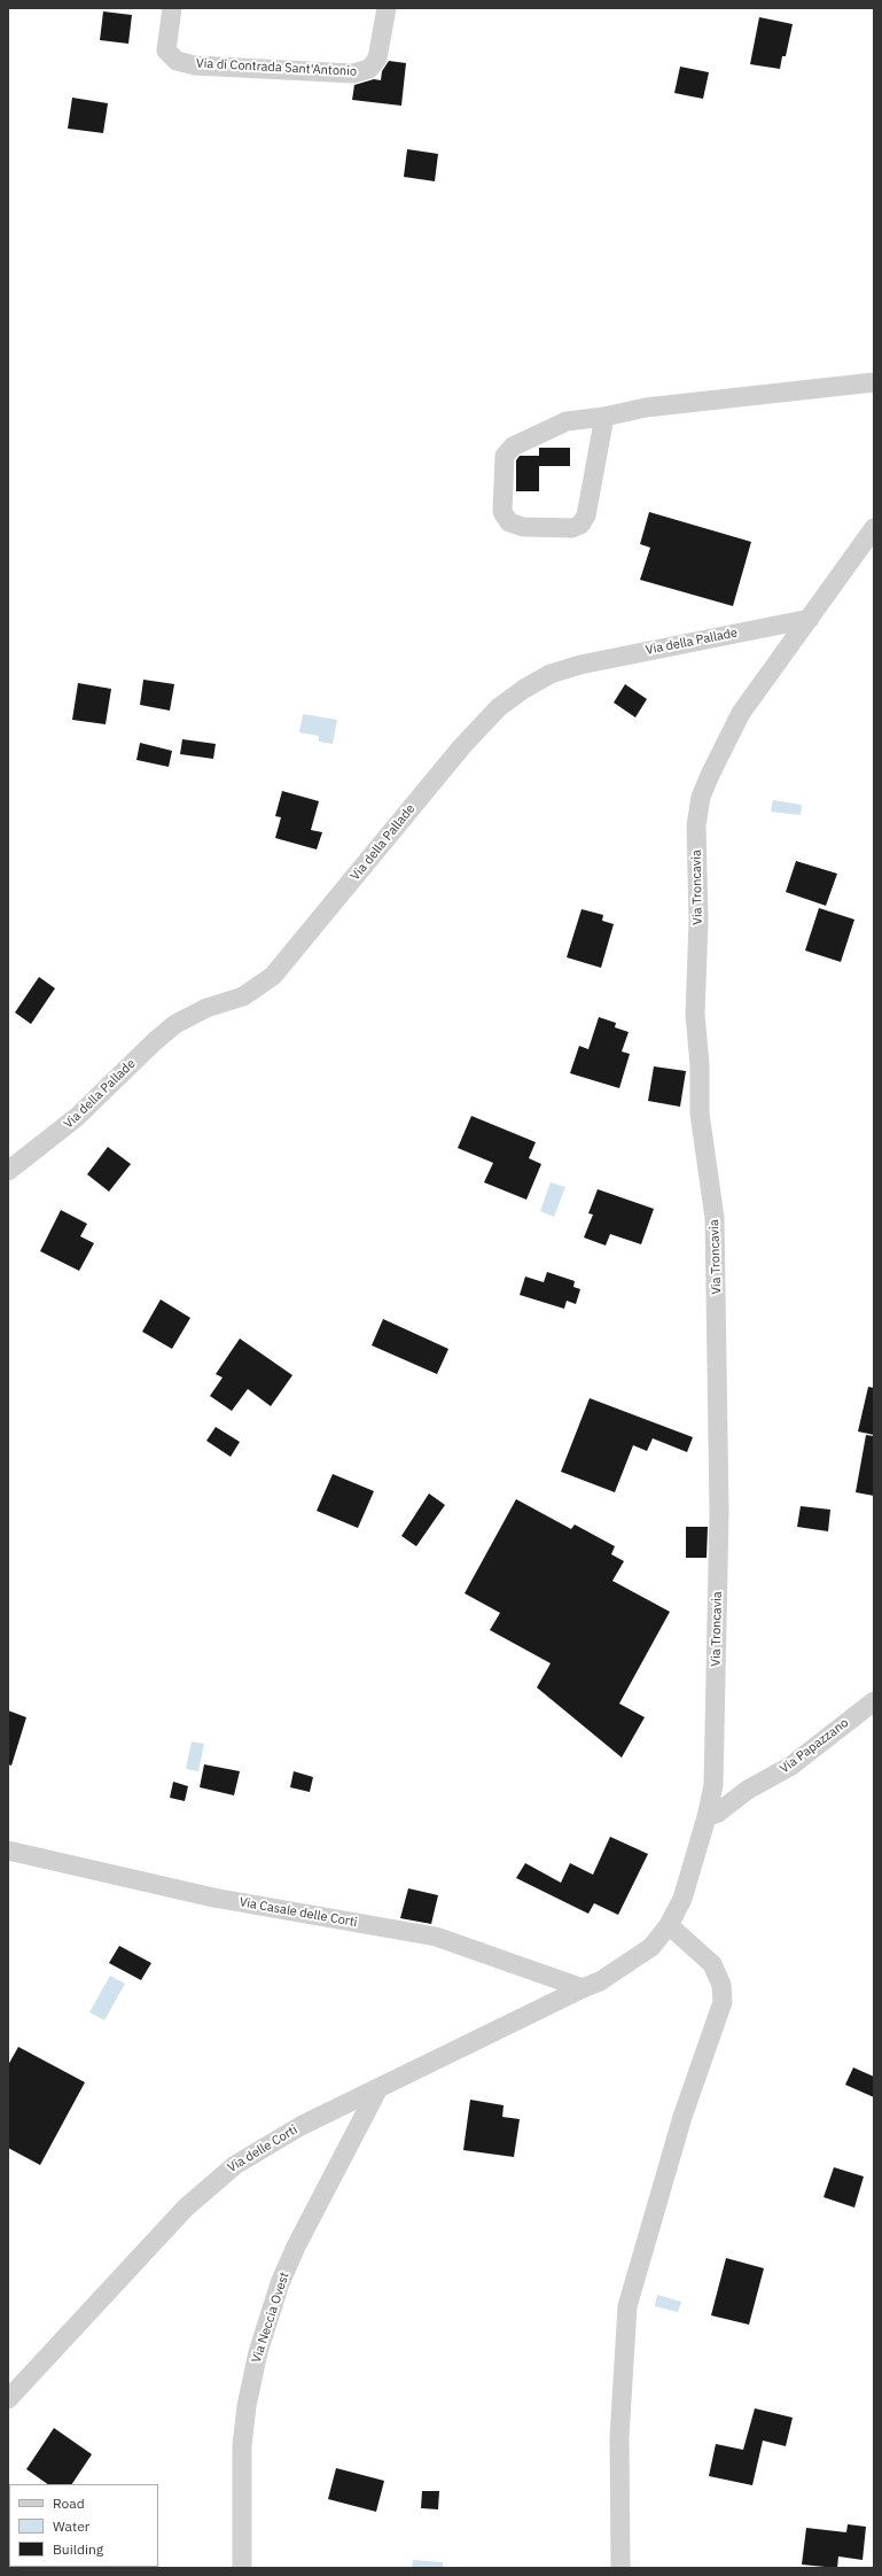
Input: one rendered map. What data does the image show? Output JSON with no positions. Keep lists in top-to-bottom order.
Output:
{
  "streets": {
    "street": [
      "Via di Contrada Sant'Antonio",
      "Via della Pallade",
      "Via Troncavia",
      "Via Papazzano",
      "Via Casale delle Corti",
      "Via delle Corti",
      "Via Neccia Ovest"
    ]
  },
  "crossings": [
    ["Via della Pallade", "Via Troncavia"],
    ["Via Troncavia", "Via Papazzano"],
    ["Via Troncavia", "Via Casale delle Corti"],
    ["Via Troncavia", "Via delle Corti"],
    ["Via Casale delle Corti", "Via delle Corti"],
    ["Via delle Corti", "Via Neccia Ovest"]
  ],
  "legend": ["Road", "Water", "Building"]
}
